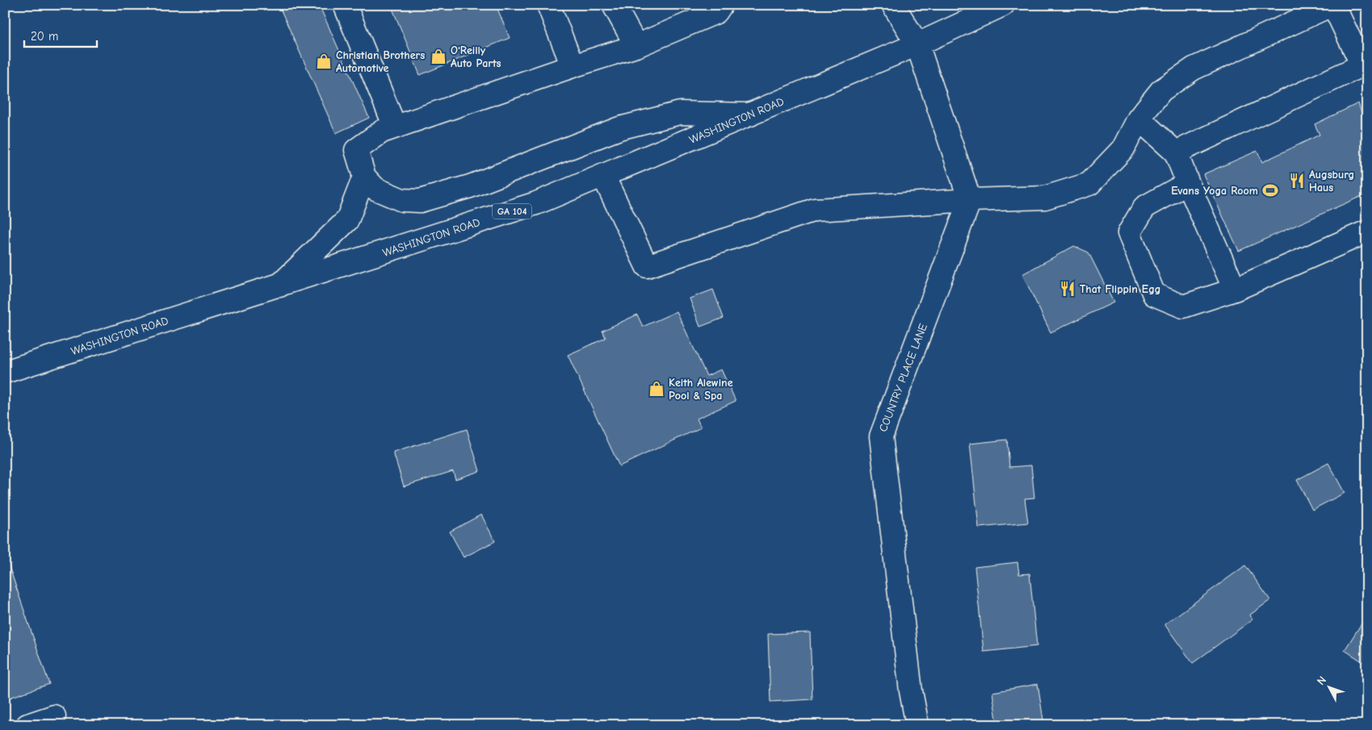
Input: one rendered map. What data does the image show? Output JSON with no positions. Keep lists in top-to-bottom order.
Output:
{
  "streets": {
    "main road": ["WASHINGTON ROAD", "GA 104", "COUNTRY PLACE LANE"]
  },
  "places": {
    "shop": ["O'Reilly Auto Parts", "Christian Brothers Automotive", "Keith Alewine Pool & Spa"],
    "restaurant": ["Augsburg Haus", "That Flippin Egg"],
    "sports": ["Evans Yoga Room"]
  },
  "scale_bar": "20 m",
  "north": "top left"
}
